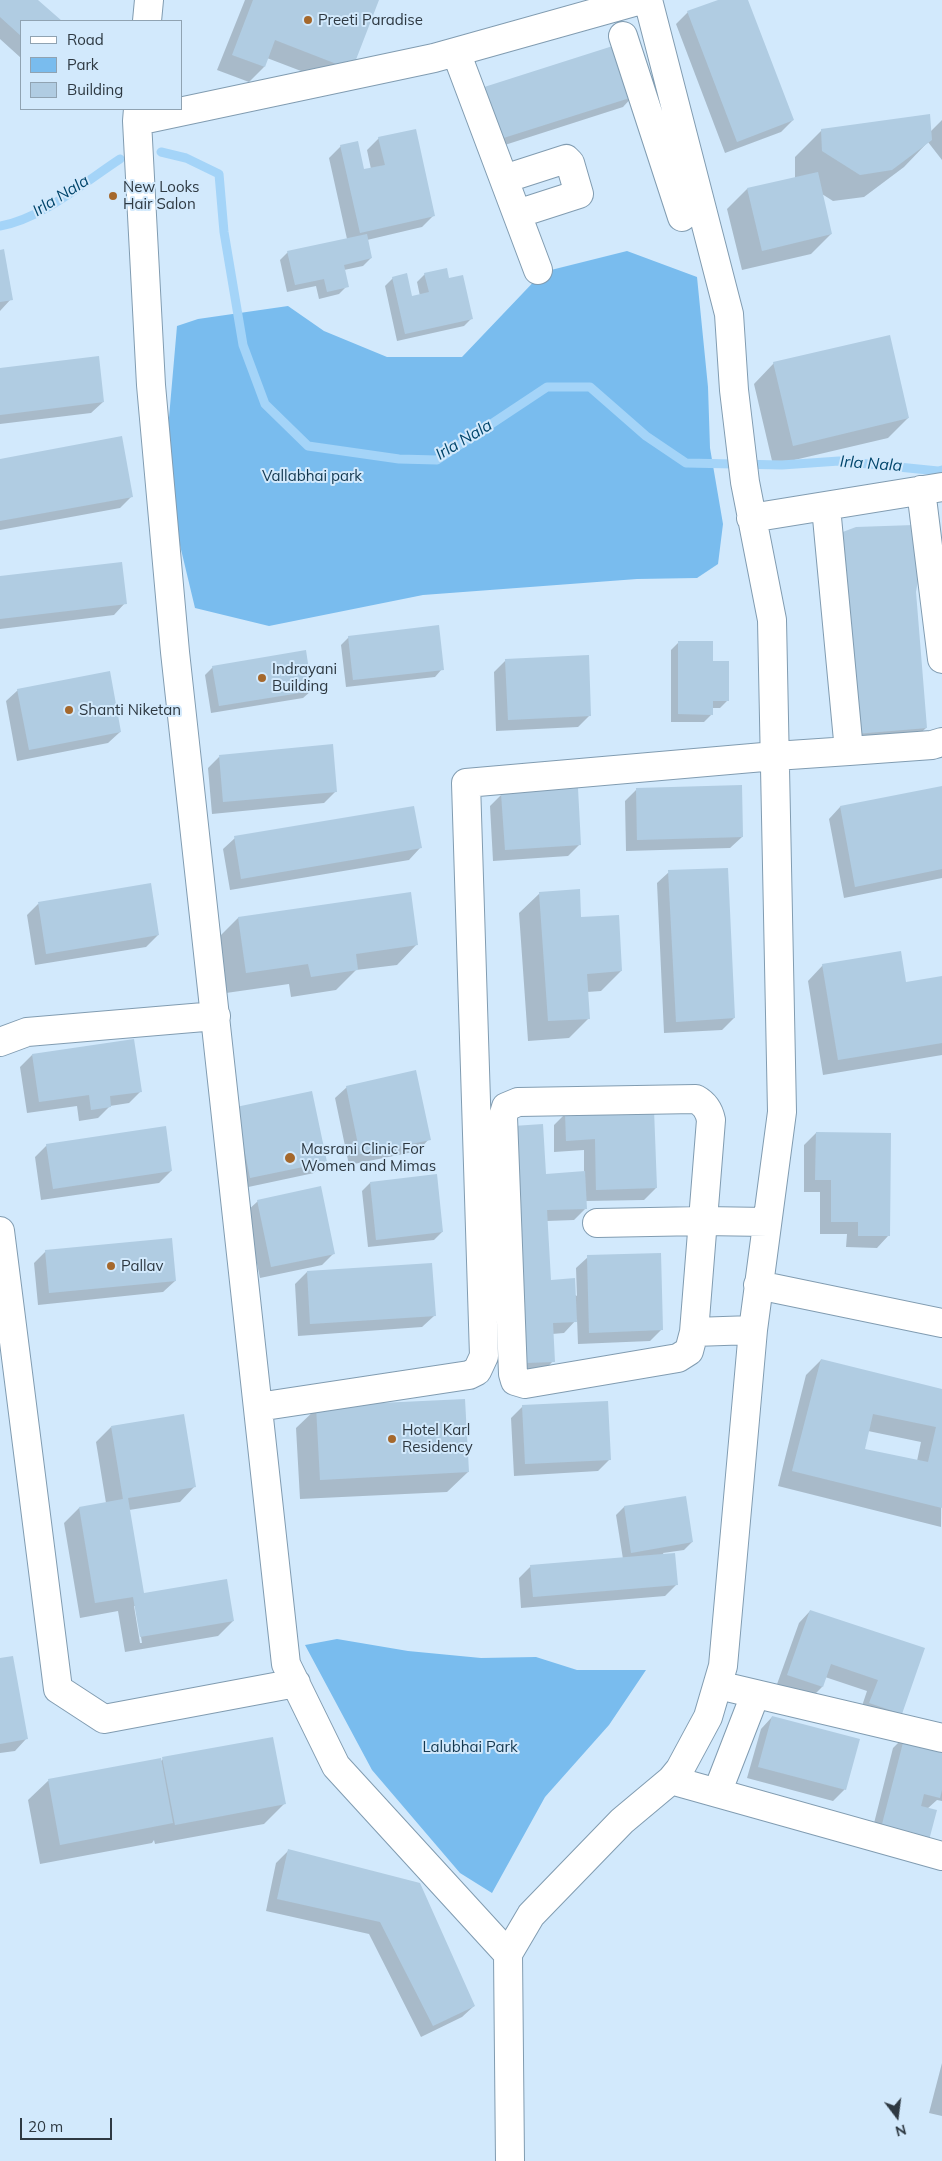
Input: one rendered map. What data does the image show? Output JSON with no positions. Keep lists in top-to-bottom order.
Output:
{
  "water": ["Irla Nala"],
  "parks": ["Vallabhai park", "Lalubhai Park"],
  "places": [
    "Preeti Paradise",
    "New Looks Hair Salon",
    "Indrayani Building",
    "Shanti Niketan",
    "Masrani Clinic For Women and Mimas",
    "Pallav",
    "Hotel Karl Residency"
  ],
  "legend": ["Road", "Park", "Building"],
  "scale_bar": "20 m",
  "north": "bottom"
}
